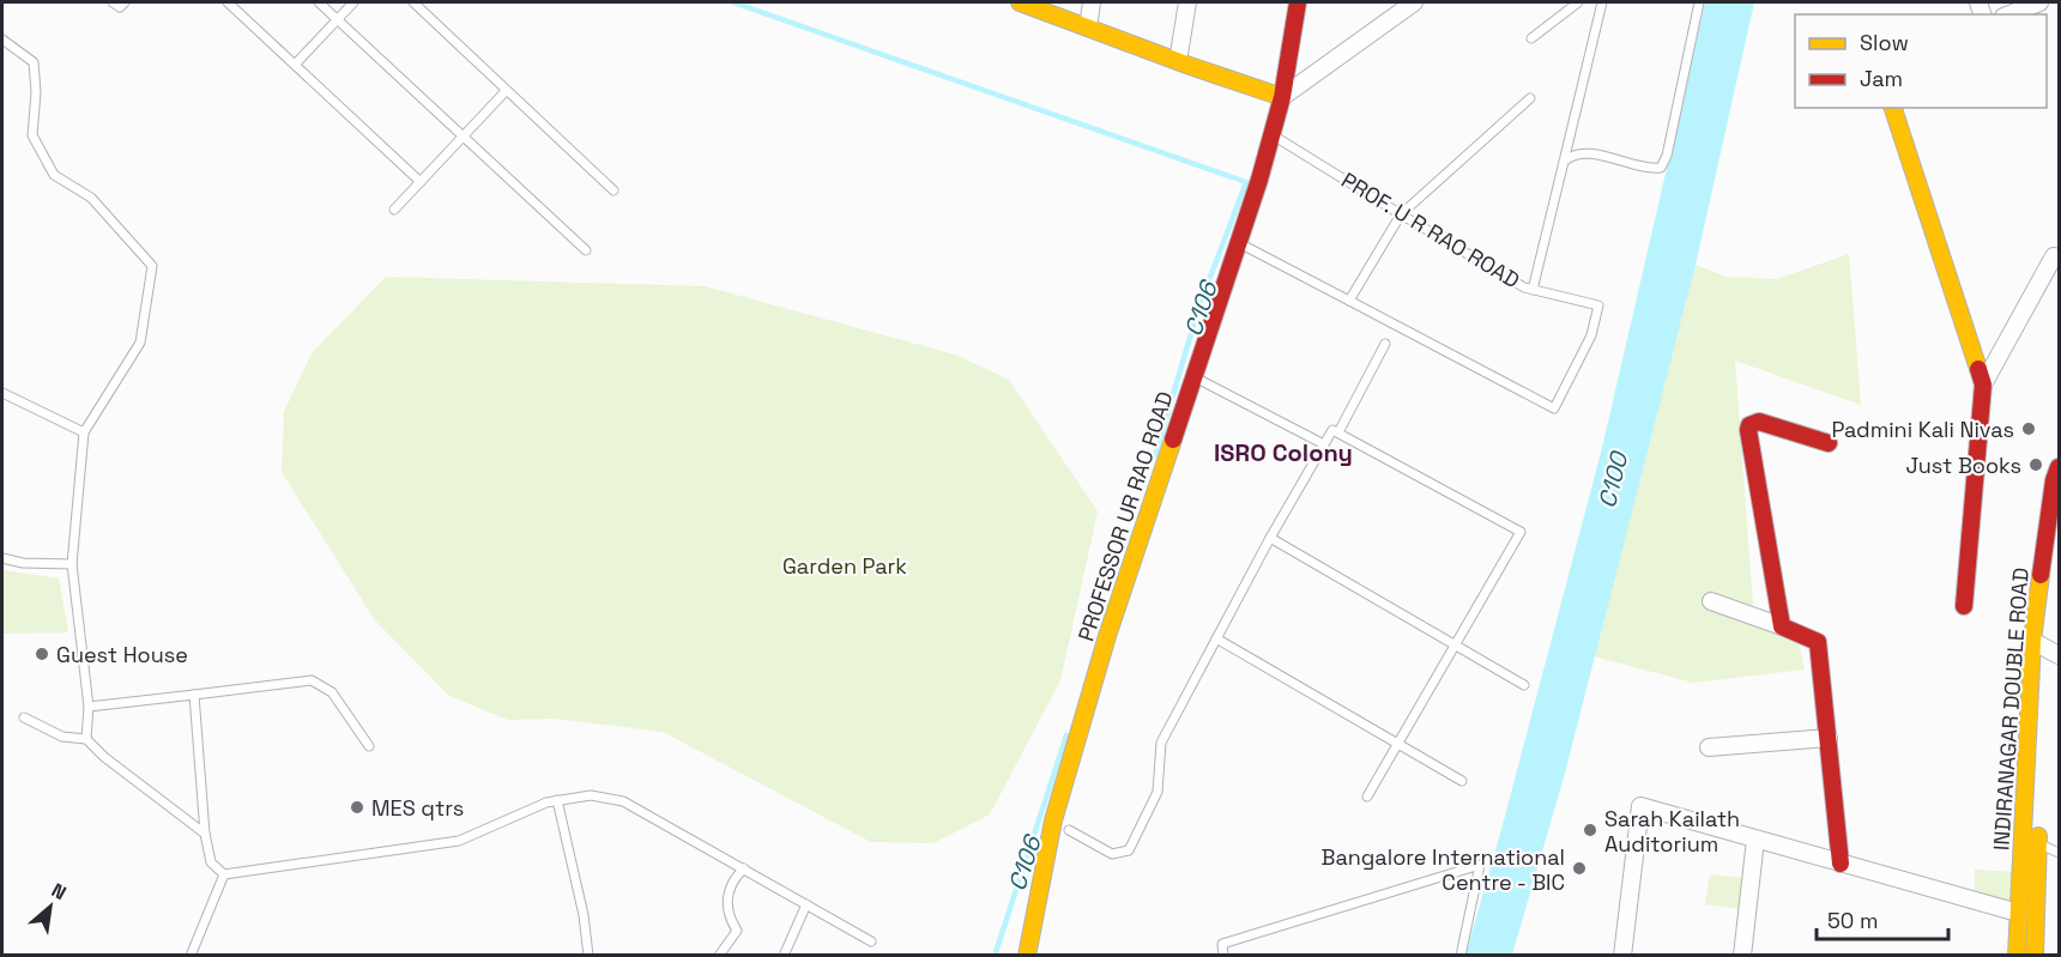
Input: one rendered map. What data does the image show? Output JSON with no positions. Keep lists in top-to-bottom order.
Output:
{
  "streets": {
    "street": ["PROFESSOR UR RAO ROAD", "INDIRANAGAR DOUBLE ROAD"],
    "lane": ["PROF. U R RAO ROAD"]
  },
  "crossings": [
    ["PROF. U R RAO ROAD", "PROFESSOR UR RAO ROAD"]
  ],
  "districts": ["ISRO Colony"],
  "water": ["C106", "C100"],
  "parks": ["Garden Park"],
  "places": [
    "Padmini Kali Nivas",
    "Just Books",
    "Guest House",
    "MES qtrs",
    "Sarah Kailath Auditorium",
    "Bangalore International Centre - BIC"
  ],
  "legend": ["Slow", "Jam"],
  "scale_bar": "50 m",
  "north": "top right"
}
